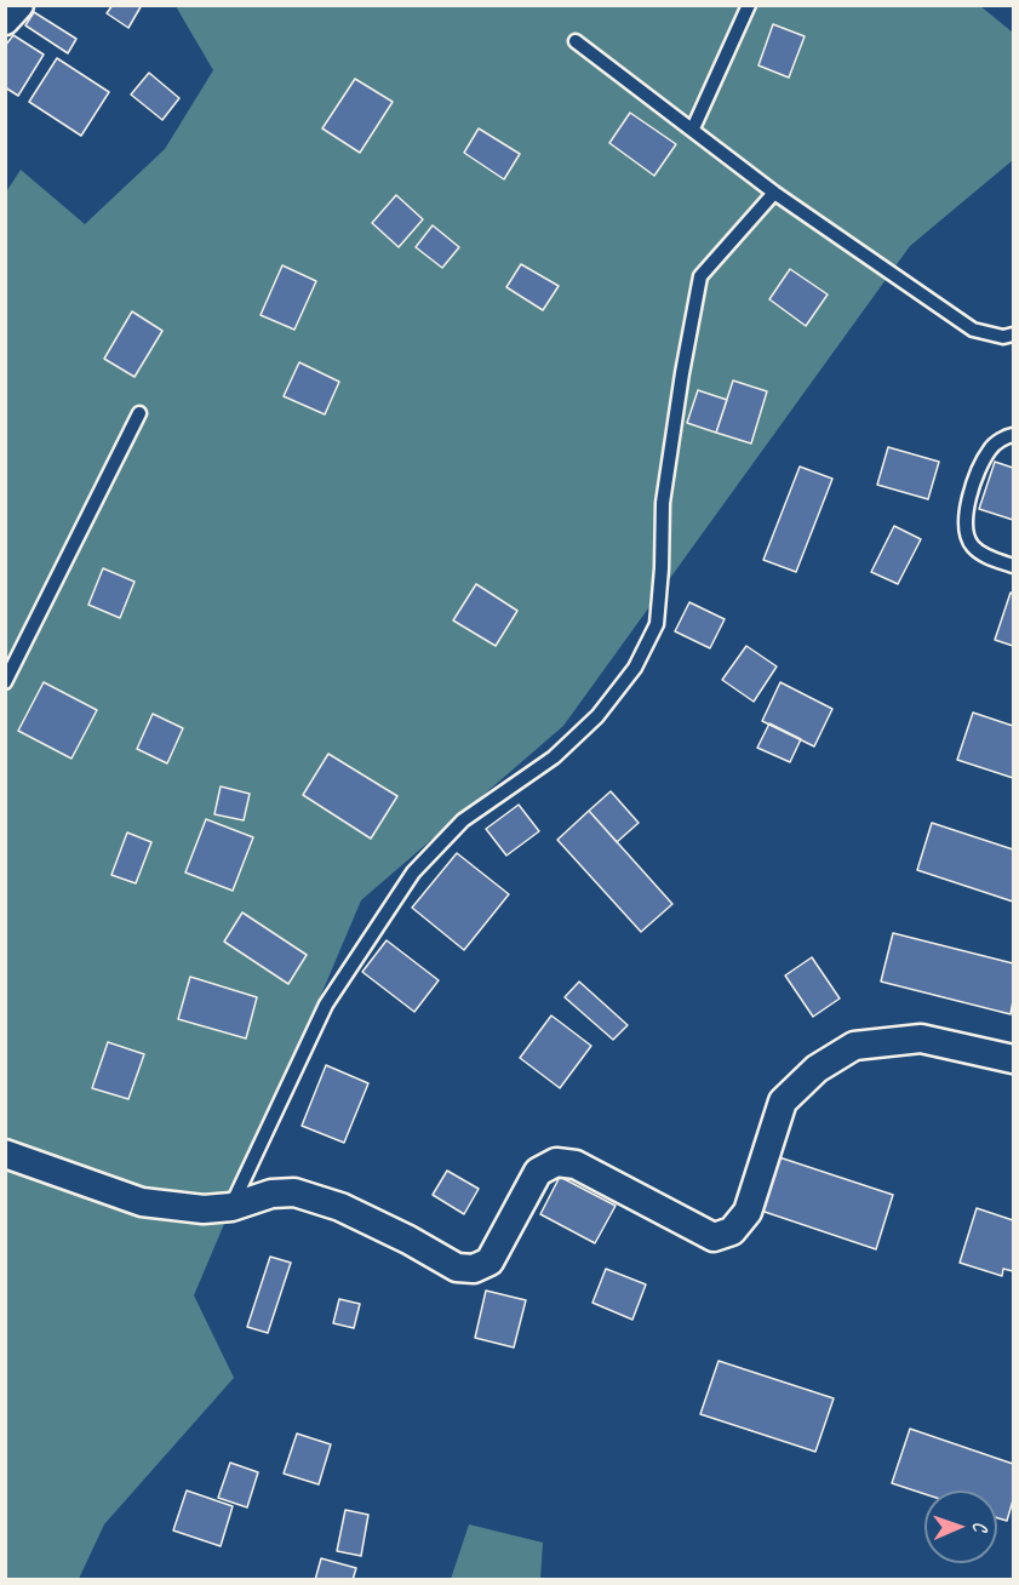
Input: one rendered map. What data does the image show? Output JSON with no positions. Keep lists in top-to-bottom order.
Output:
{
  "north": "right"
}
